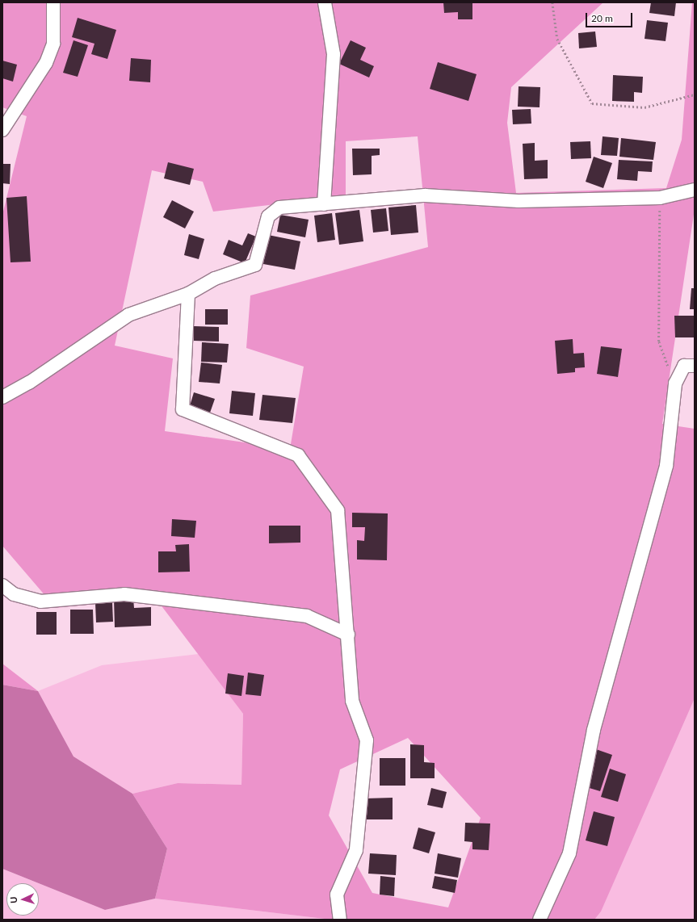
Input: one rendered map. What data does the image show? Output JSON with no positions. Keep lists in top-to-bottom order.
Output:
{
  "scale_bar": "20 m",
  "north": "left"
}
